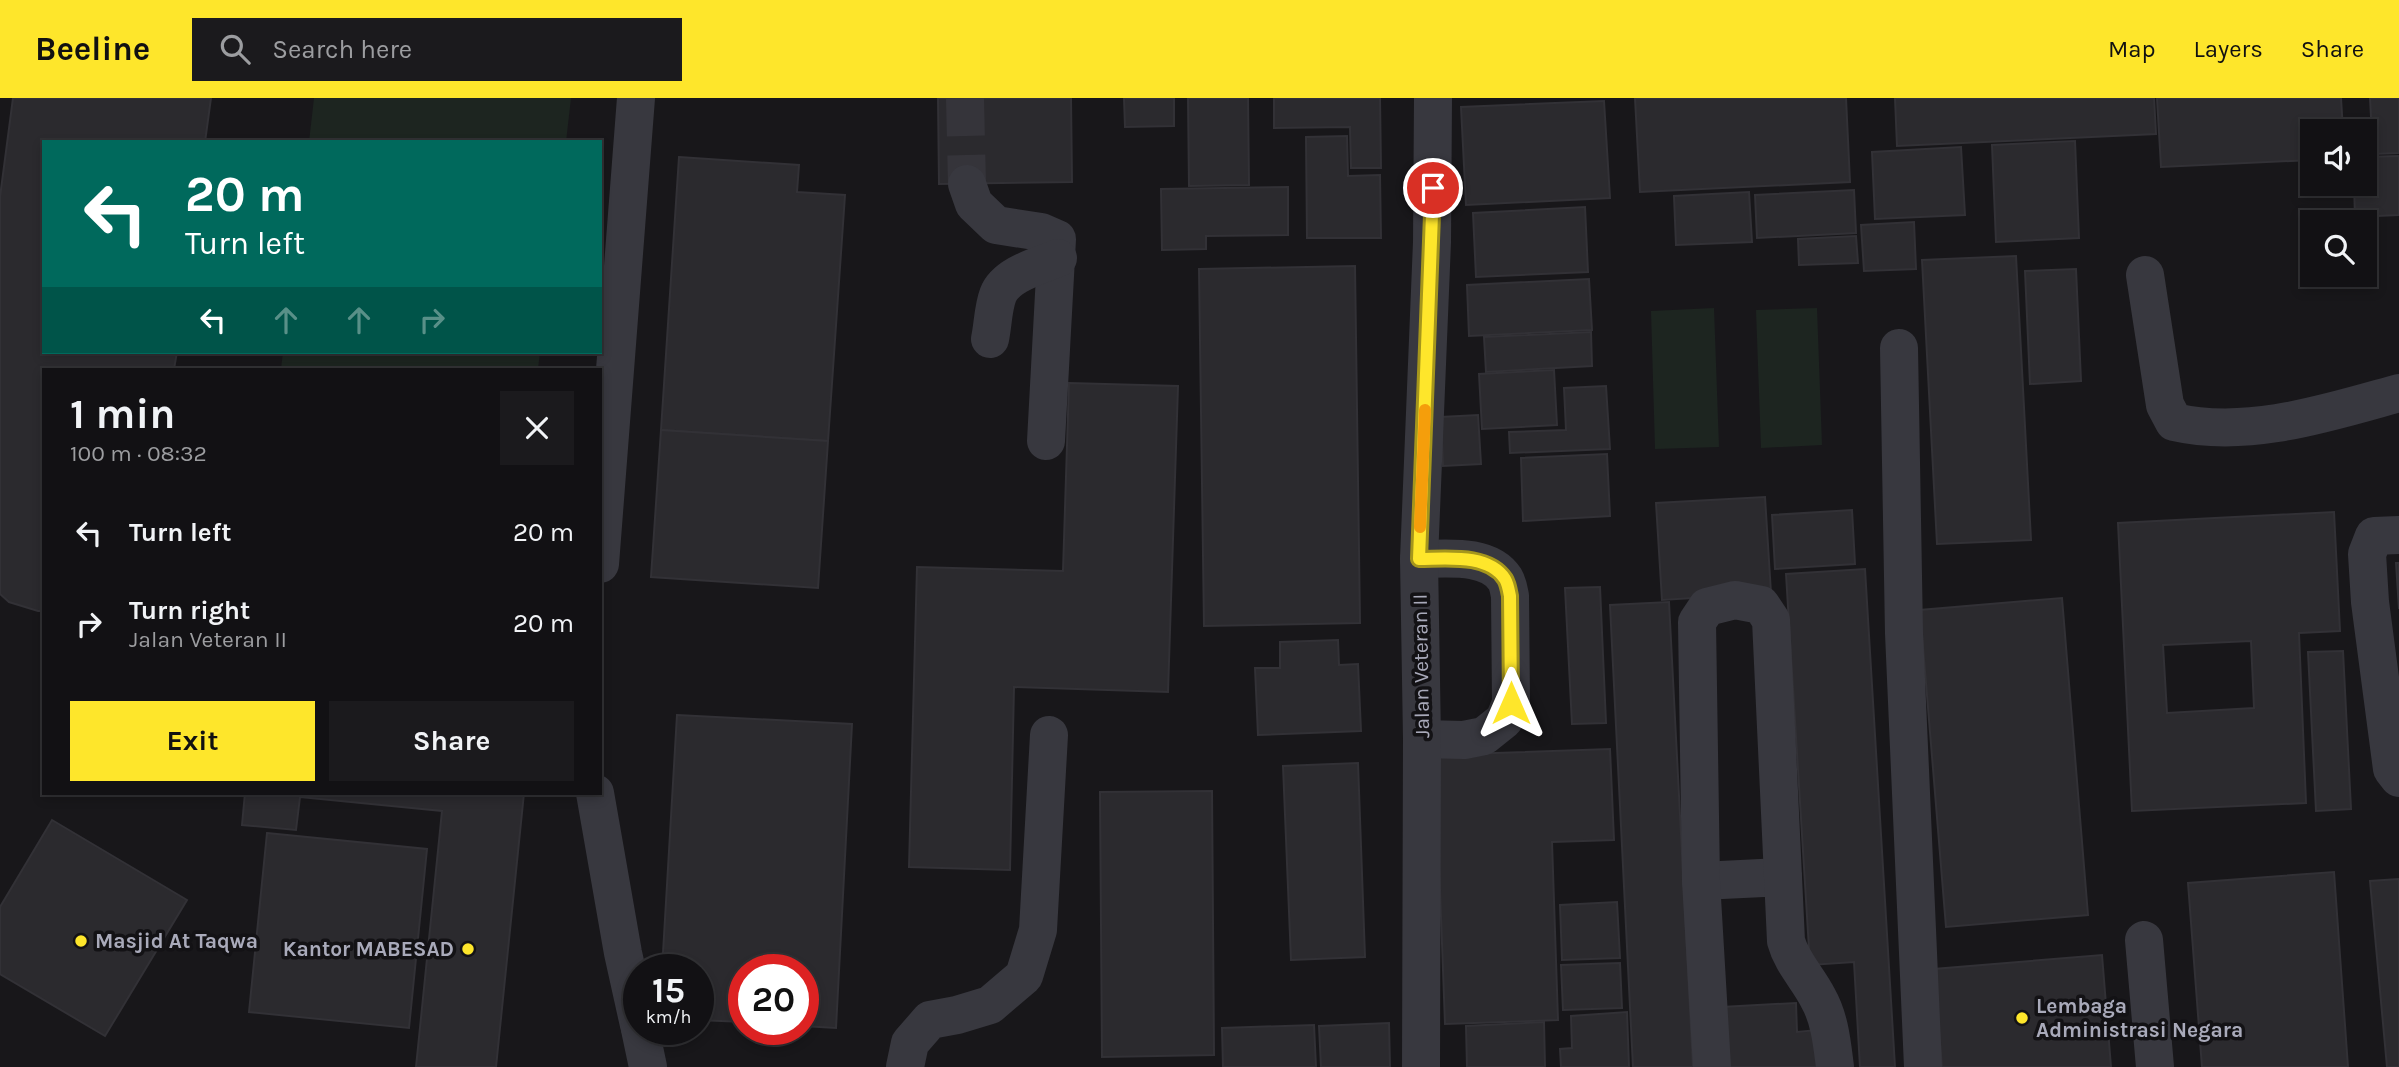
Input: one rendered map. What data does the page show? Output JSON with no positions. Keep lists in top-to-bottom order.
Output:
{
  "streets": {
    "street": ["Jalan Veteran II"]
  },
  "places": ["Masjid At Taqwa", "Kantor MABESAD", "Lembaga Administrasi Negara"],
  "page": {
    "header": "Beeline",
    "search": "Search here",
    "nav": ["Map", "Layers", "Share"],
    "turn": ["20 m", "Turn left"],
    "heading": ["1 min", "100 m · 08:32"],
    "list": [
      {
        "name": "Turn left",
        "value": "20 m"
      },
      {
        "name": "Turn right",
        "note": "Jalan Veteran II",
        "value": "20 m"
      }
    ],
    "buttons": ["Exit", "Share"],
    "speed": "15 km/h",
    "limit": "20"
  }
}
